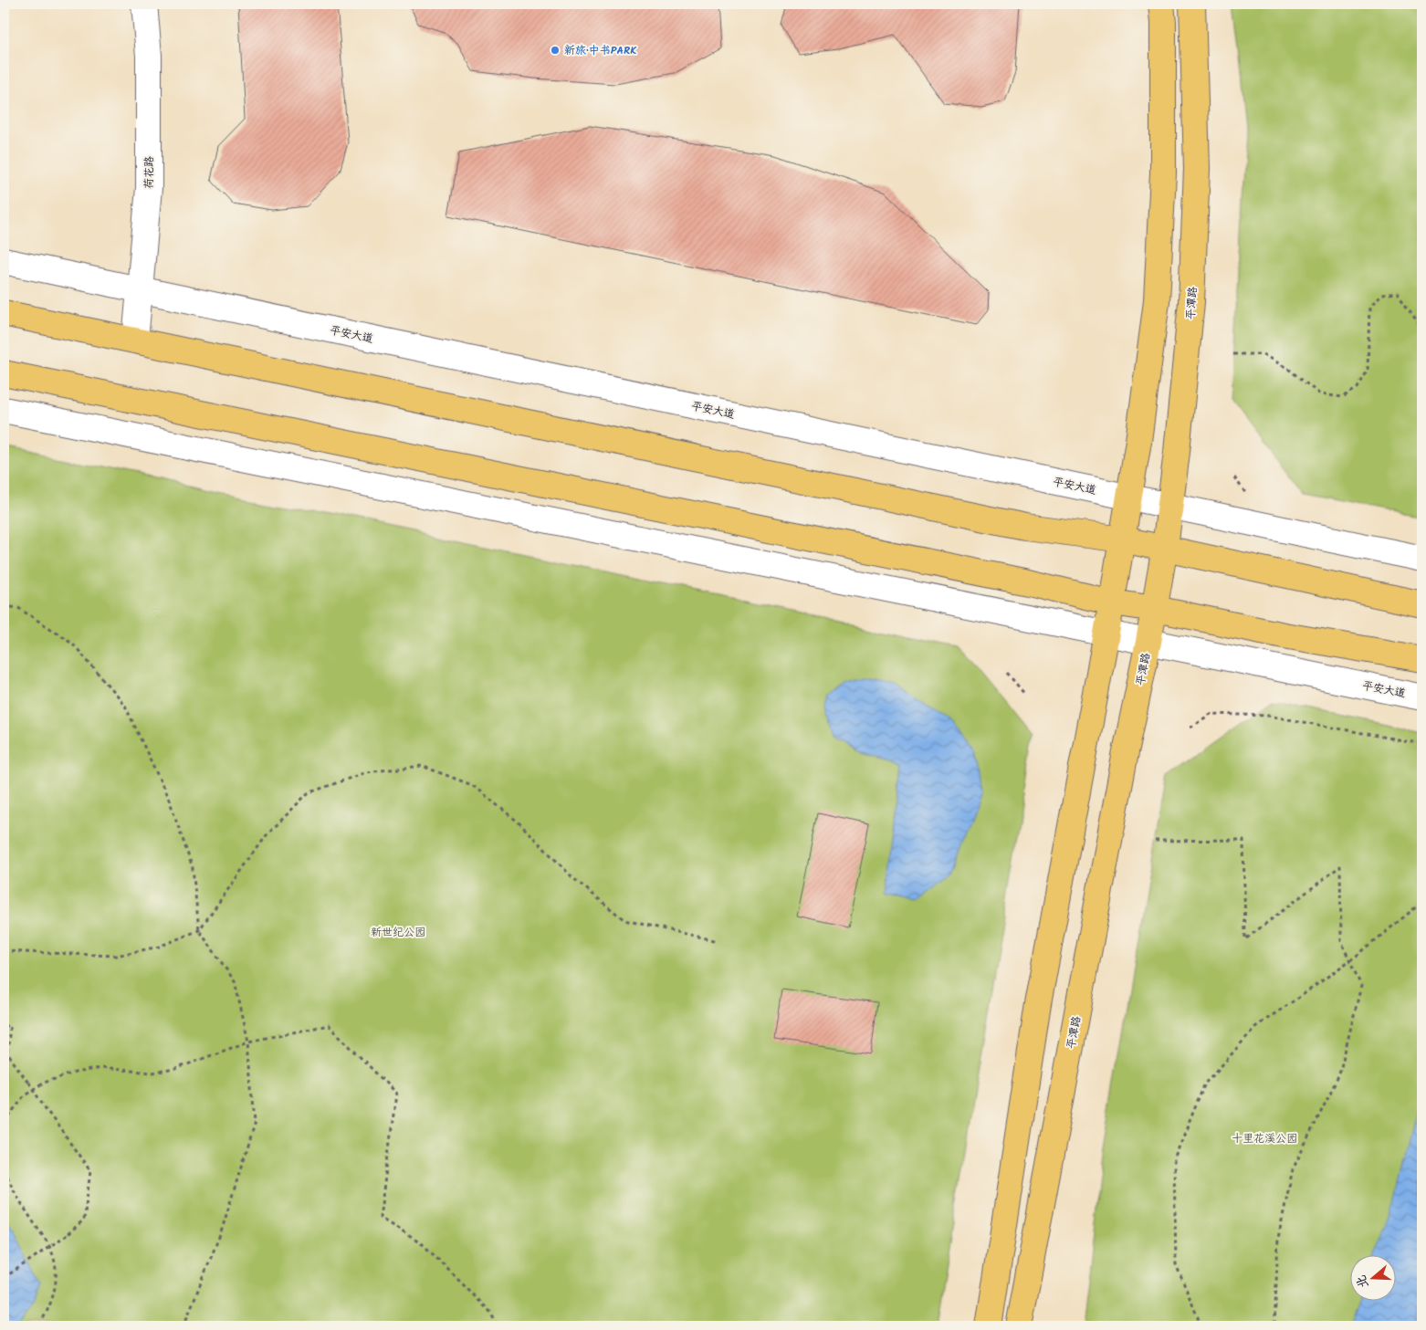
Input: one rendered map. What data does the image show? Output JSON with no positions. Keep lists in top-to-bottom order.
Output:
{
  "streets": {
    "main road": ["平潭路"],
    "street": ["荷花路", "平安大道"]
  },
  "crossings": [
    ["荷花路", "平安大道"],
    ["平潭路", "平安大道"]
  ],
  "parks": ["新世纪公园", "十里花溪公园"],
  "places": ["新旅·中书PARK"],
  "north": "left"
}
